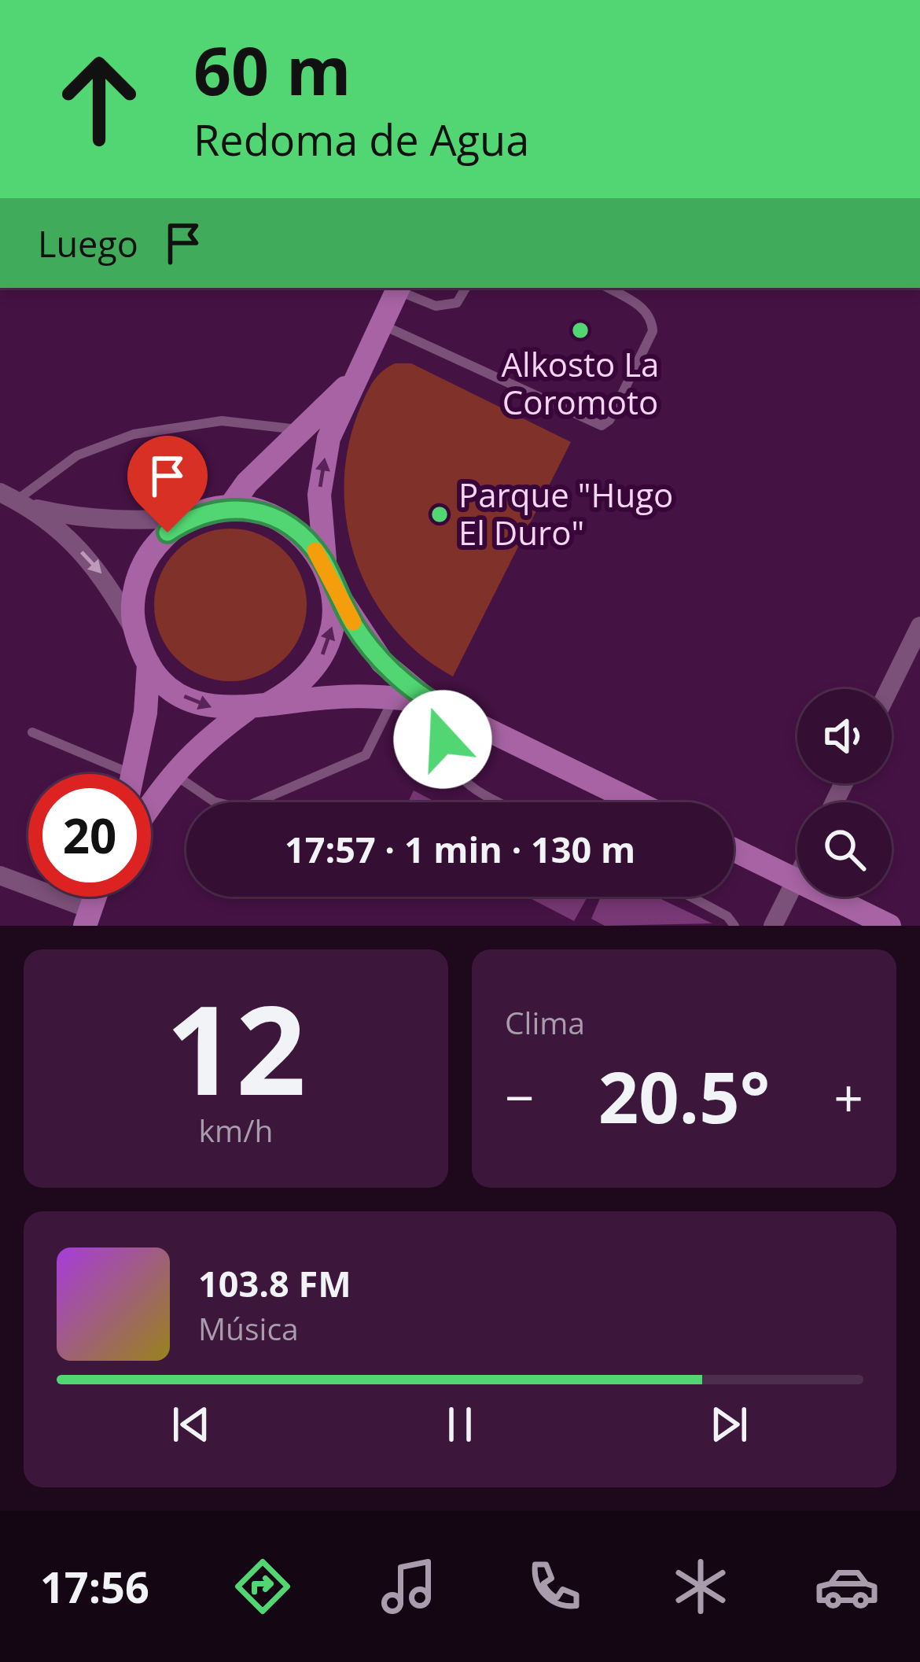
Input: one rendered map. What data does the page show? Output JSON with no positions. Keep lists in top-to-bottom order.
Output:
{
  "places": ["Alkosto La Coromoto", "Parque \"Hugo El Duro\""],
  "page": {
    "turn": ["60 m", "Redoma de Agua"],
    "then": "Luego",
    "limit": "20",
    "trip": "17:57 · 1 min · 130 m",
    "tile": [
      ["12", "km/h"],
      "Clima"
    ],
    "heat": ["−", "20.5°", "+"],
    "song": ["103.8 FM", "Música"],
    "tabs": "17:56"
  }
}
